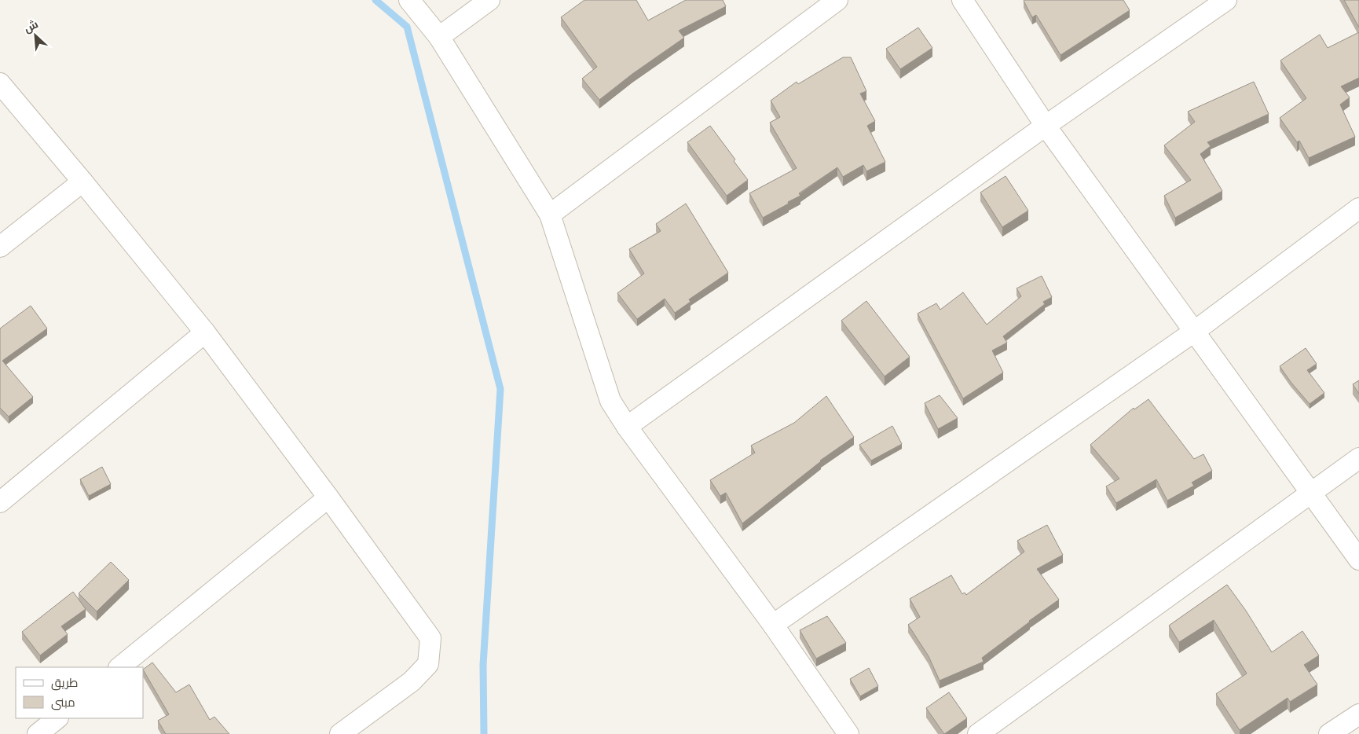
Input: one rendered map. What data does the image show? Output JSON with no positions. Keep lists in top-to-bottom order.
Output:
{
  "legend": ["طريق", "مبنى"],
  "north": "top left"
}
